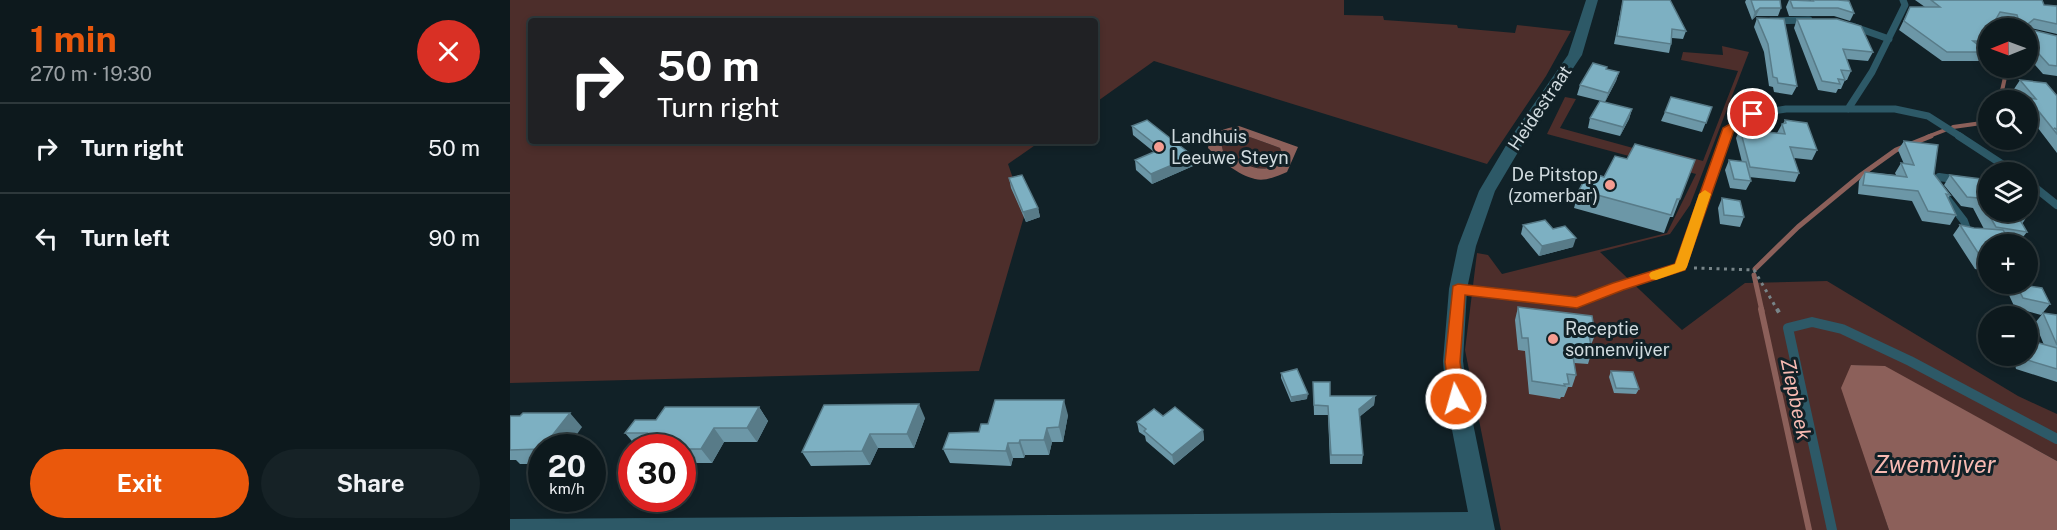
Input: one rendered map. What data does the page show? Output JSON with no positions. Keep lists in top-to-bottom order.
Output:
{
  "streets": {
    "street": ["Heidestraat"]
  },
  "water": ["Ziepbeek", "Zwemvijver"],
  "places": ["Landhuis Leeuwe Steyn", "De Pitstop (zomerbar)", "Receptie sonnenvijver"],
  "north": "left",
  "page": {
    "heading": ["1 min", "270 m · 19:30"],
    "map_buttons": ["+", "−"],
    "turn": ["50 m", "Turn right"],
    "list": [
      {
        "name": "Turn right",
        "value": "50 m"
      },
      {
        "name": "Turn left",
        "value": "90 m"
      }
    ],
    "speed": "20 km/h",
    "limit": "30",
    "buttons": ["Exit", "Share"]
  }
}
